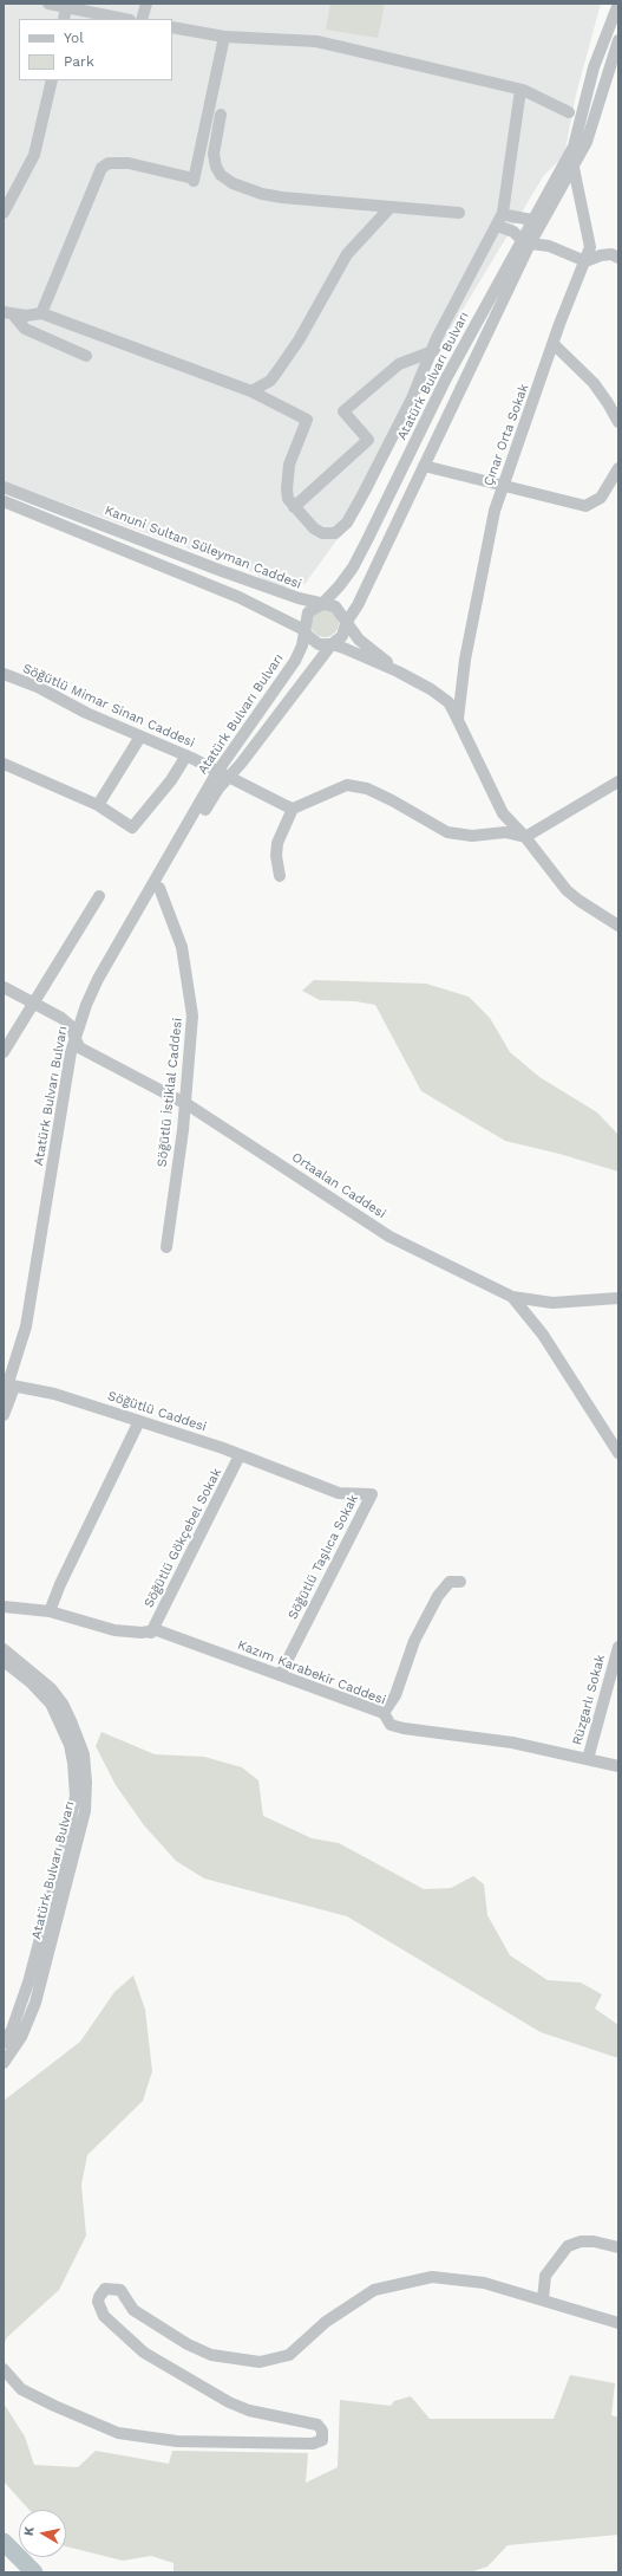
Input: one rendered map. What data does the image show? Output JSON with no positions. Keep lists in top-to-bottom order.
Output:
{
  "streets": {
    "street": [
      "Atatürk Bulvarı Bulvarı",
      "Çınar Orta Sokak",
      "Kanuni Sultan Süleyman Caddesi",
      "Söğütlü Mimar Sinan Caddesi",
      "Söğütlü İstiklal Caddesi",
      "Ortaalan Caddesi",
      "Söğütlü Caddesi",
      "Söğütlü Gökçebel Sokak",
      "Söğütlü Taşlıca Sokak",
      "Kazım Karabekir Caddesi",
      "Rüzgarlı Sokak"
    ]
  },
  "crossings": [
    ["Atatürk Bulvarı Bulvarı", "Çınar Orta Sokak"],
    ["Atatürk Bulvarı Bulvarı", "Kanuni Sultan Süleyman Caddesi"],
    ["Atatürk Bulvarı Bulvarı", "Söğütlü Mimar Sinan Caddesi"],
    ["Atatürk Bulvarı Bulvarı", "Söğütlü İstiklal Caddesi"],
    ["Atatürk Bulvarı Bulvarı", "Ortaalan Caddesi"],
    ["Atatürk Bulvarı Bulvarı", "Söğütlü Caddesi"],
    ["Çınar Orta Sokak", "Kanuni Sultan Süleyman Caddesi"],
    ["Söğütlü İstiklal Caddesi", "Ortaalan Caddesi"],
    ["Söğütlü Caddesi", "Söğütlü Gökçebel Sokak"],
    ["Söğütlü Caddesi", "Söğütlü Taşlıca Sokak"],
    ["Söğütlü Gökçebel Sokak", "Kazım Karabekir Caddesi"],
    ["Söğütlü Taşlıca Sokak", "Kazım Karabekir Caddesi"],
    ["Kazım Karabekir Caddesi", "Rüzgarlı Sokak"]
  ],
  "legend": ["Yol", "Park"],
  "north": "left"
}
